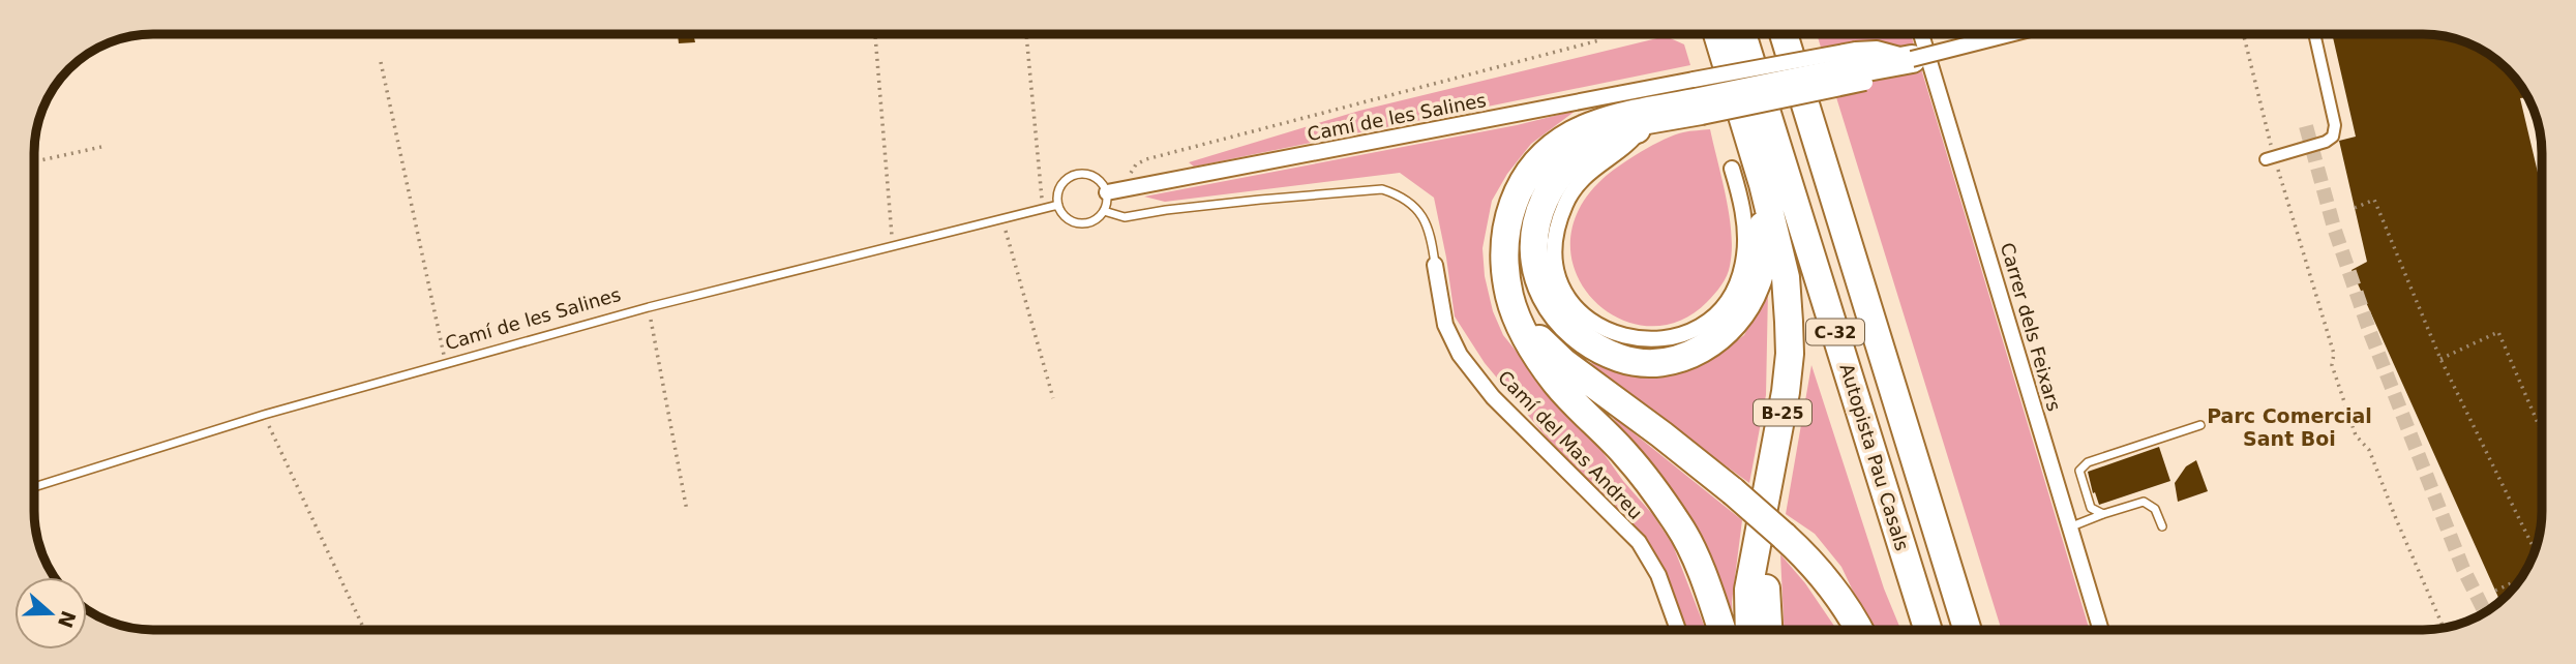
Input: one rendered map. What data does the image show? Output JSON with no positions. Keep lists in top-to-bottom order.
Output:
{
  "streets": {
    "highway": ["C-32", "B-25", "Autopista Pau Casals"],
    "street": ["Camí de les Salines", "Carrer dels Feixars", "Camí del Mas Andreu"]
  },
  "crossings": [
    ["Camí de les Salines", "Camí del Mas Andreu"]
  ],
  "districts": ["Parc Comercial Sant Boi"],
  "north": "right"
}
